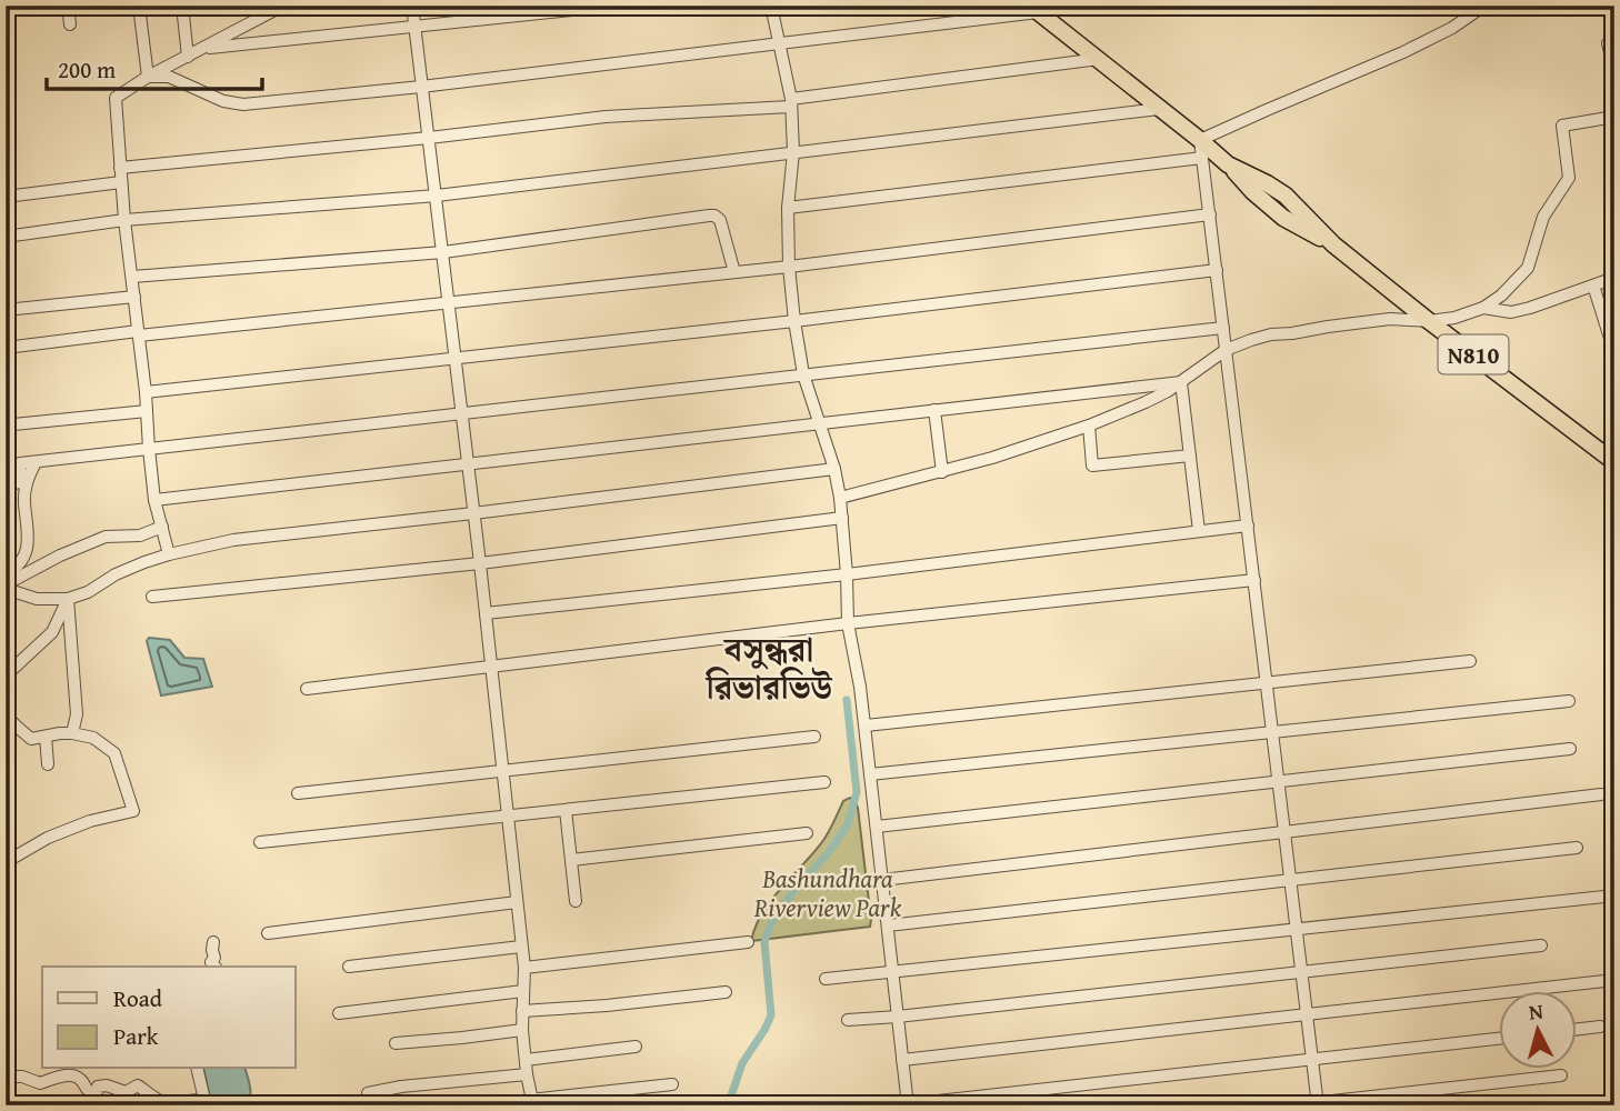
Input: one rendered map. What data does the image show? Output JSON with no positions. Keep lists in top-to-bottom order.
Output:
{
  "streets": {
    "highway": ["N810"]
  },
  "districts": ["বসুন্ধরা রিভারভিউ"],
  "parks": ["Bashundhara Riverview Park"],
  "legend": ["Road", "Park"],
  "scale_bar": "200 m",
  "north": "top"
}
